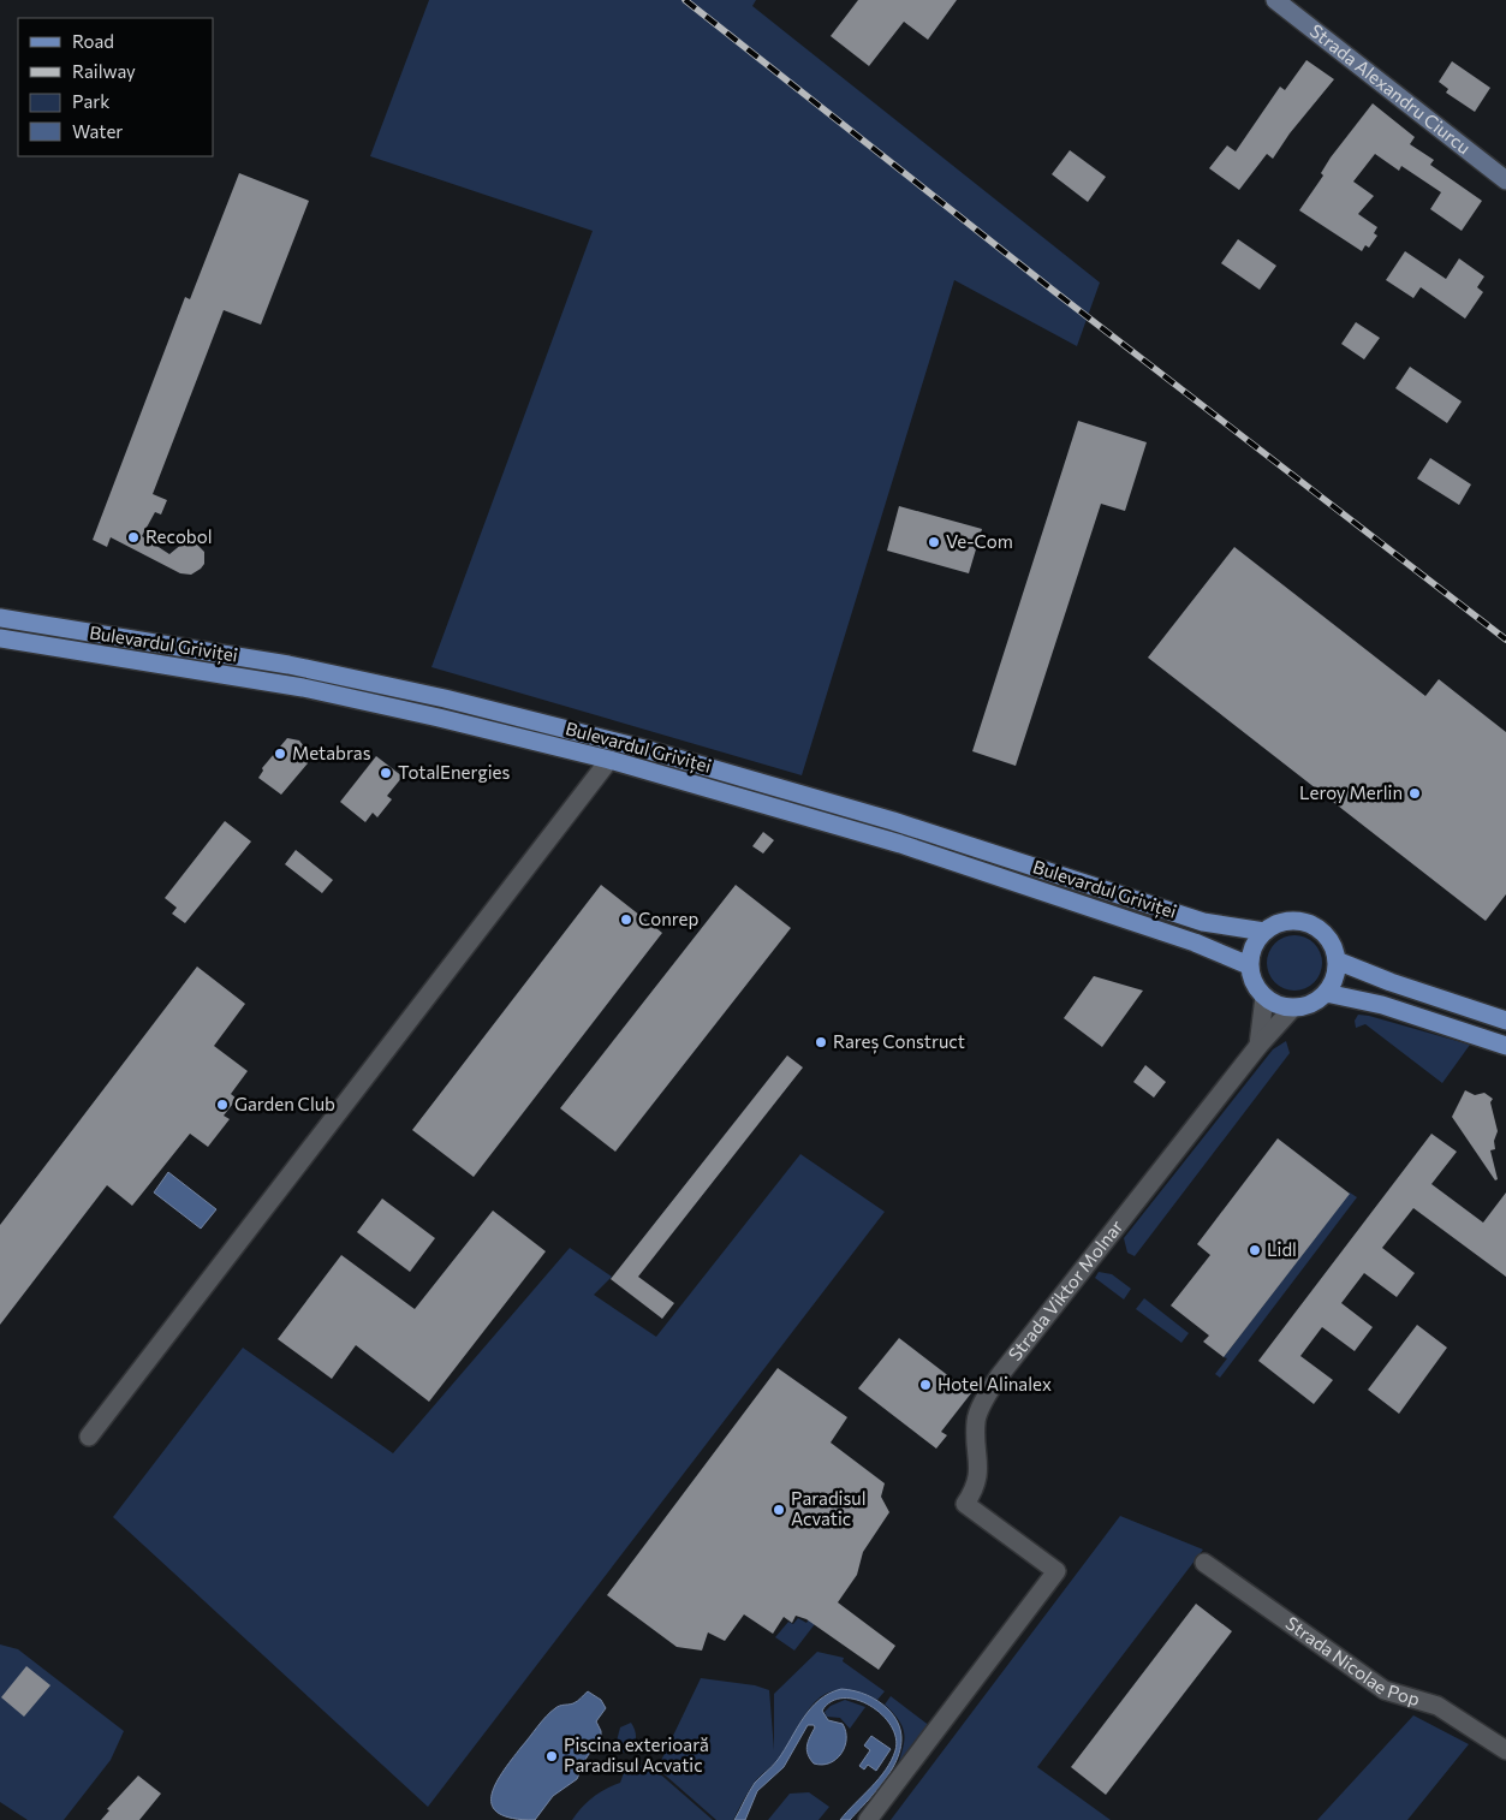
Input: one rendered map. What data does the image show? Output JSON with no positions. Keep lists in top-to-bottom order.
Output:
{
  "streets": {
    "main road": ["Bulevardul Griviței"],
    "street": ["Strada Alexandru Ciurcu", "Strada Viktor Molnar", "Strada Nicolae Pop"]
  },
  "crossings": [
    ["Bulevardul Griviței", "Strada Viktor Molnar"]
  ],
  "places": [
    "Recobol",
    "Ve-Com",
    "Metabras",
    "TotalEnergies",
    "Leroy Merlin",
    "Conrep",
    "Rareș Construct",
    "Garden Club",
    "Lidl",
    "Hotel Alinalex",
    "Paradisul Acvatic",
    "Piscina exterioară Paradisul Acvatic"
  ],
  "legend": [
    "Road",
    "Railway",
    "Park",
    "Water"
  ]
}
